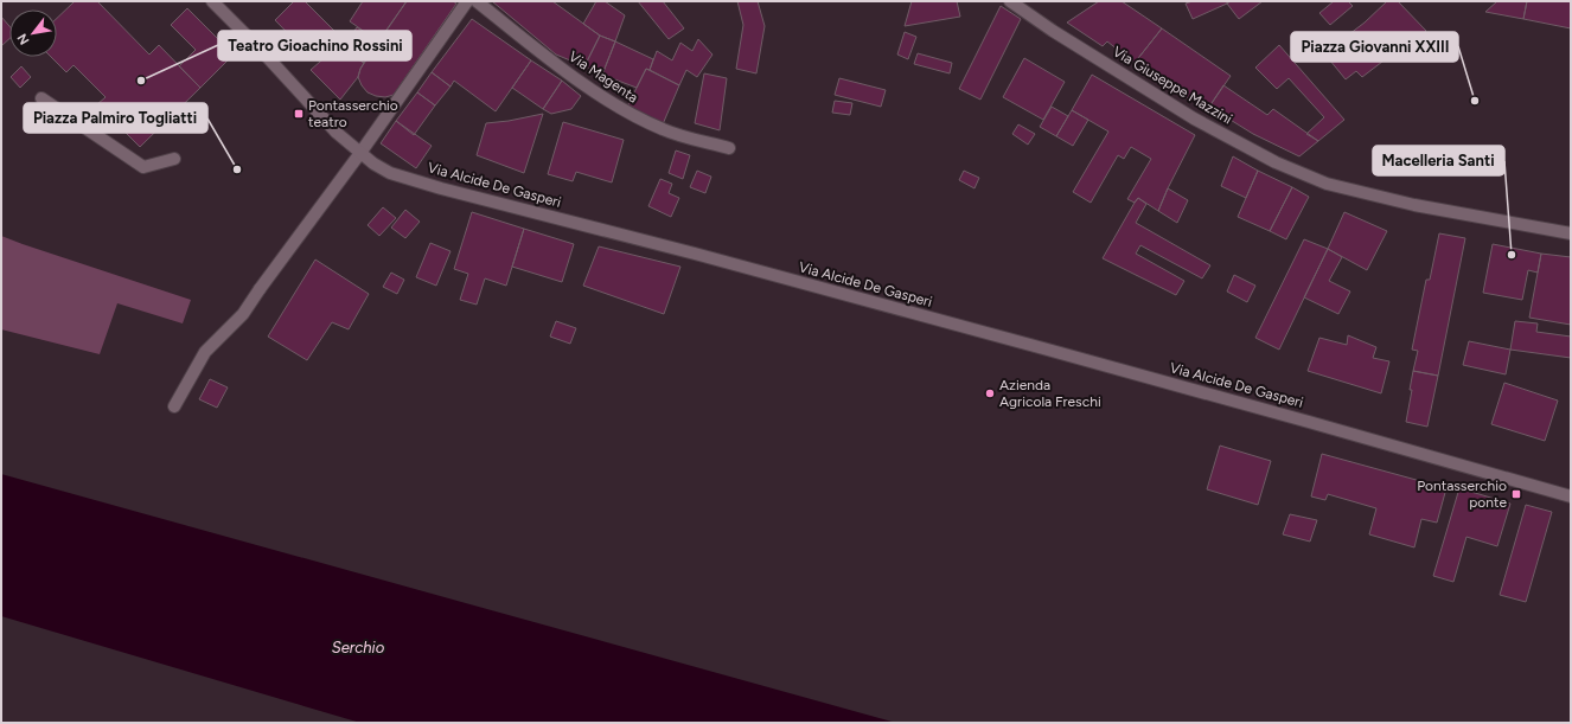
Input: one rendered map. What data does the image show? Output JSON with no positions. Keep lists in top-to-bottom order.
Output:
{
  "streets": {
    "street": ["Via Magenta", "Via Giuseppe Mazzini", "Via Alcide De Gasperi"]
  },
  "water": ["Serchio"],
  "places": {
    "other": [
      "Teatro Gioachino Rossini",
      "Piazza Giovanni XXIII",
      "Piazza Palmiro Togliatti",
      "Macelleria Santi",
      "Azienda Agricola Freschi"
    ],
    "transit": ["Pontasserchio teatro", "Pontasserchio ponte"]
  },
  "north": "bottom left"
}
